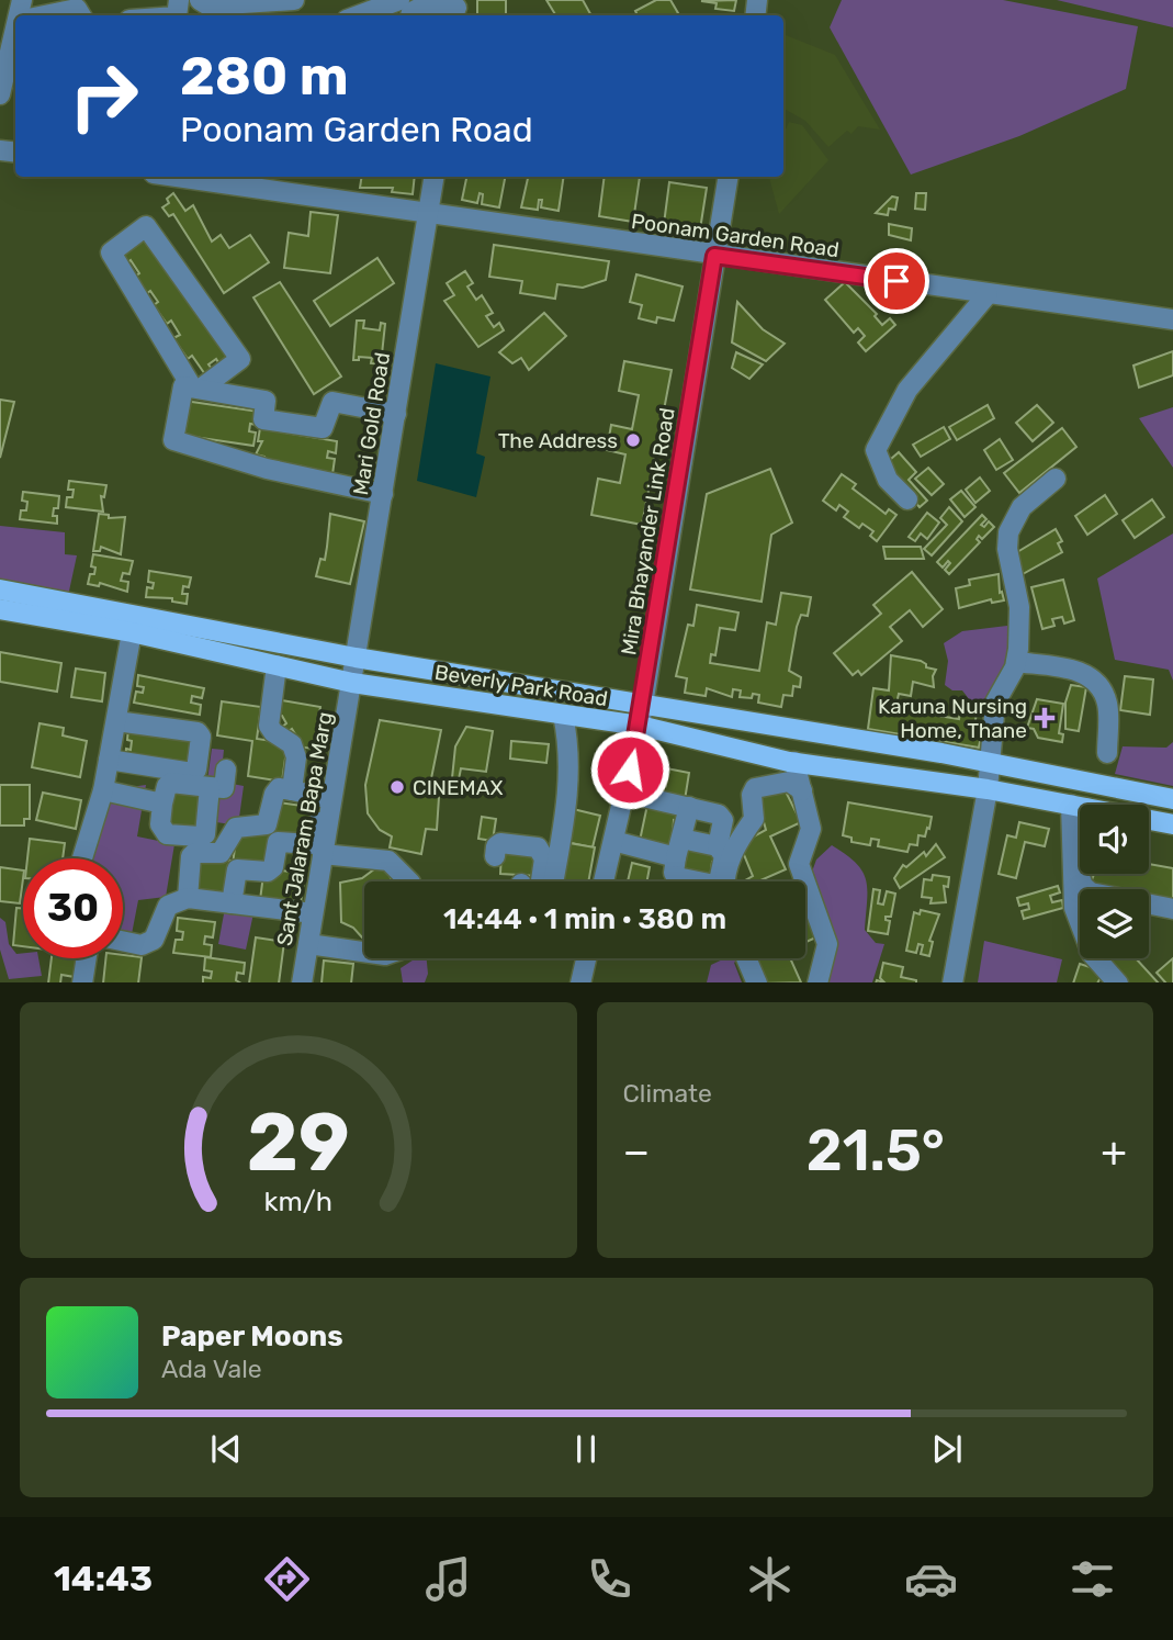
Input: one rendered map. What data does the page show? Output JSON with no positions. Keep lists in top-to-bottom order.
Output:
{
  "streets": {
    "main road": ["Beverly Park Road"],
    "street": [
      "Poonam Garden Road",
      "Mari Gold Road",
      "Mira Bhayander Link Road",
      "Sant Jalaram Bapa Marg"
    ]
  },
  "crossings": [
    ["Poonam Garden Road", "Mari Gold Road"],
    ["Poonam Garden Road", "Mira Bhayander Link Road"],
    ["Mari Gold Road", "Beverly Park Road"],
    ["Mari Gold Road", "Sant Jalaram Bapa Marg"],
    ["Mira Bhayander Link Road", "Beverly Park Road"],
    ["Beverly Park Road", "Sant Jalaram Bapa Marg"]
  ],
  "places": {
    "other": ["The Address", "CINEMAX"],
    "health": ["Karuna Nursing Home, Thane"]
  },
  "page": {
    "turn": ["280 m", "Poonam Garden Road"],
    "limit": "30",
    "trip": "14:44 · 1 min · 380 m",
    "tile": "Climate",
    "heat": ["−", "21.5°", "+"],
    "song": ["Paper Moons", "Ada Vale"],
    "tabs": "14:43",
    "gauge": ["29", "km/h"]
  }
}
